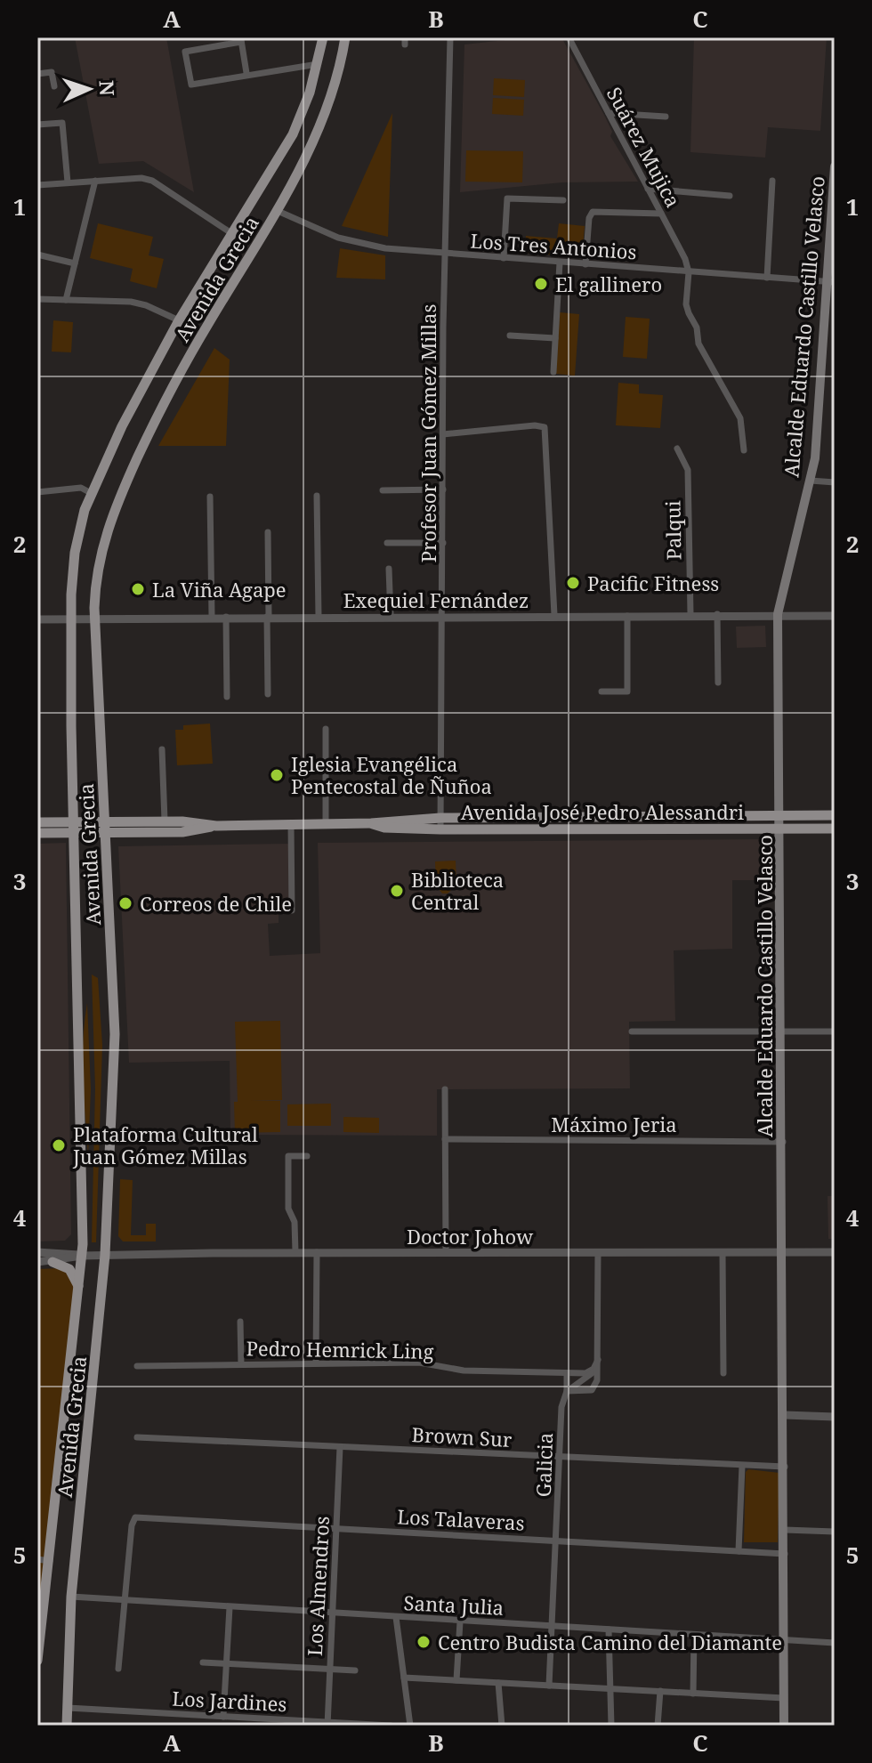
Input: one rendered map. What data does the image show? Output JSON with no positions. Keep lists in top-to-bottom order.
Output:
{
  "streets": {
    "main road": ["Avenida Grecia", "Alcalde Eduardo Castillo Velasco", "Avenida José Pedro Alessandri"],
    "street": [
      "Suárez Mujica",
      "Los Tres Antonios",
      "Profesor Juan Gómez Millas",
      "Palqui",
      "Exequiel Fernández",
      "Máximo Jeria",
      "Doctor Johow",
      "Pedro Hemrick Ling",
      "Brown Sur",
      "Galicia",
      "Los Talaveras",
      "Los Almendros",
      "Santa Julia",
      "Los Jardines"
    ]
  },
  "crossings": [
    ["Suárez Mujica", "Los Tres Antonios"],
    ["Los Tres Antonios", "Avenida Grecia"],
    ["Los Tres Antonios", "Alcalde Eduardo Castillo Velasco"],
    ["Los Tres Antonios", "Profesor Juan Gómez Millas"],
    ["Avenida Grecia", "Exequiel Fernández"],
    ["Avenida Grecia", "Avenida José Pedro Alessandri"],
    ["Avenida Grecia", "Doctor Johow"],
    ["Avenida Grecia", "Santa Julia"],
    ["Avenida Grecia", "Los Jardines"],
    ["Alcalde Eduardo Castillo Velasco", "Exequiel Fernández"],
    ["Alcalde Eduardo Castillo Velasco", "Avenida José Pedro Alessandri"],
    ["Alcalde Eduardo Castillo Velasco", "Máximo Jeria"],
    ["Alcalde Eduardo Castillo Velasco", "Doctor Johow"],
    ["Alcalde Eduardo Castillo Velasco", "Brown Sur"],
    ["Alcalde Eduardo Castillo Velasco", "Los Talaveras"],
    ["Alcalde Eduardo Castillo Velasco", "Santa Julia"],
    ["Profesor Juan Gómez Millas", "Exequiel Fernández"],
    ["Profesor Juan Gómez Millas", "Avenida José Pedro Alessandri"],
    ["Palqui", "Exequiel Fernández"],
    ["Pedro Hemrick Ling", "Galicia"],
    ["Brown Sur", "Galicia"],
    ["Brown Sur", "Los Almendros"],
    ["Galicia", "Los Talaveras"],
    ["Galicia", "Santa Julia"],
    ["Los Talaveras", "Los Almendros"],
    ["Los Talaveras", "Santa Julia"],
    ["Los Almendros", "Santa Julia"],
    ["Los Almendros", "Los Jardines"]
  ],
  "places": [
    "El gallinero",
    "Pacific Fitness",
    "La Viña Agape",
    "Iglesia Evangélica Pentecostal de Ñuñoa",
    "Biblioteca Central",
    "Correos de Chile",
    "Plataforma Cultural Juan Gómez Millas",
    "Centro Budista Camino del Diamante"
  ],
  "north": "right",
  "grid": {
    "columns": ["A", "B", "C"],
    "rows": [
      "1",
      "2",
      "3",
      "4",
      "5"
    ]
  }
}
